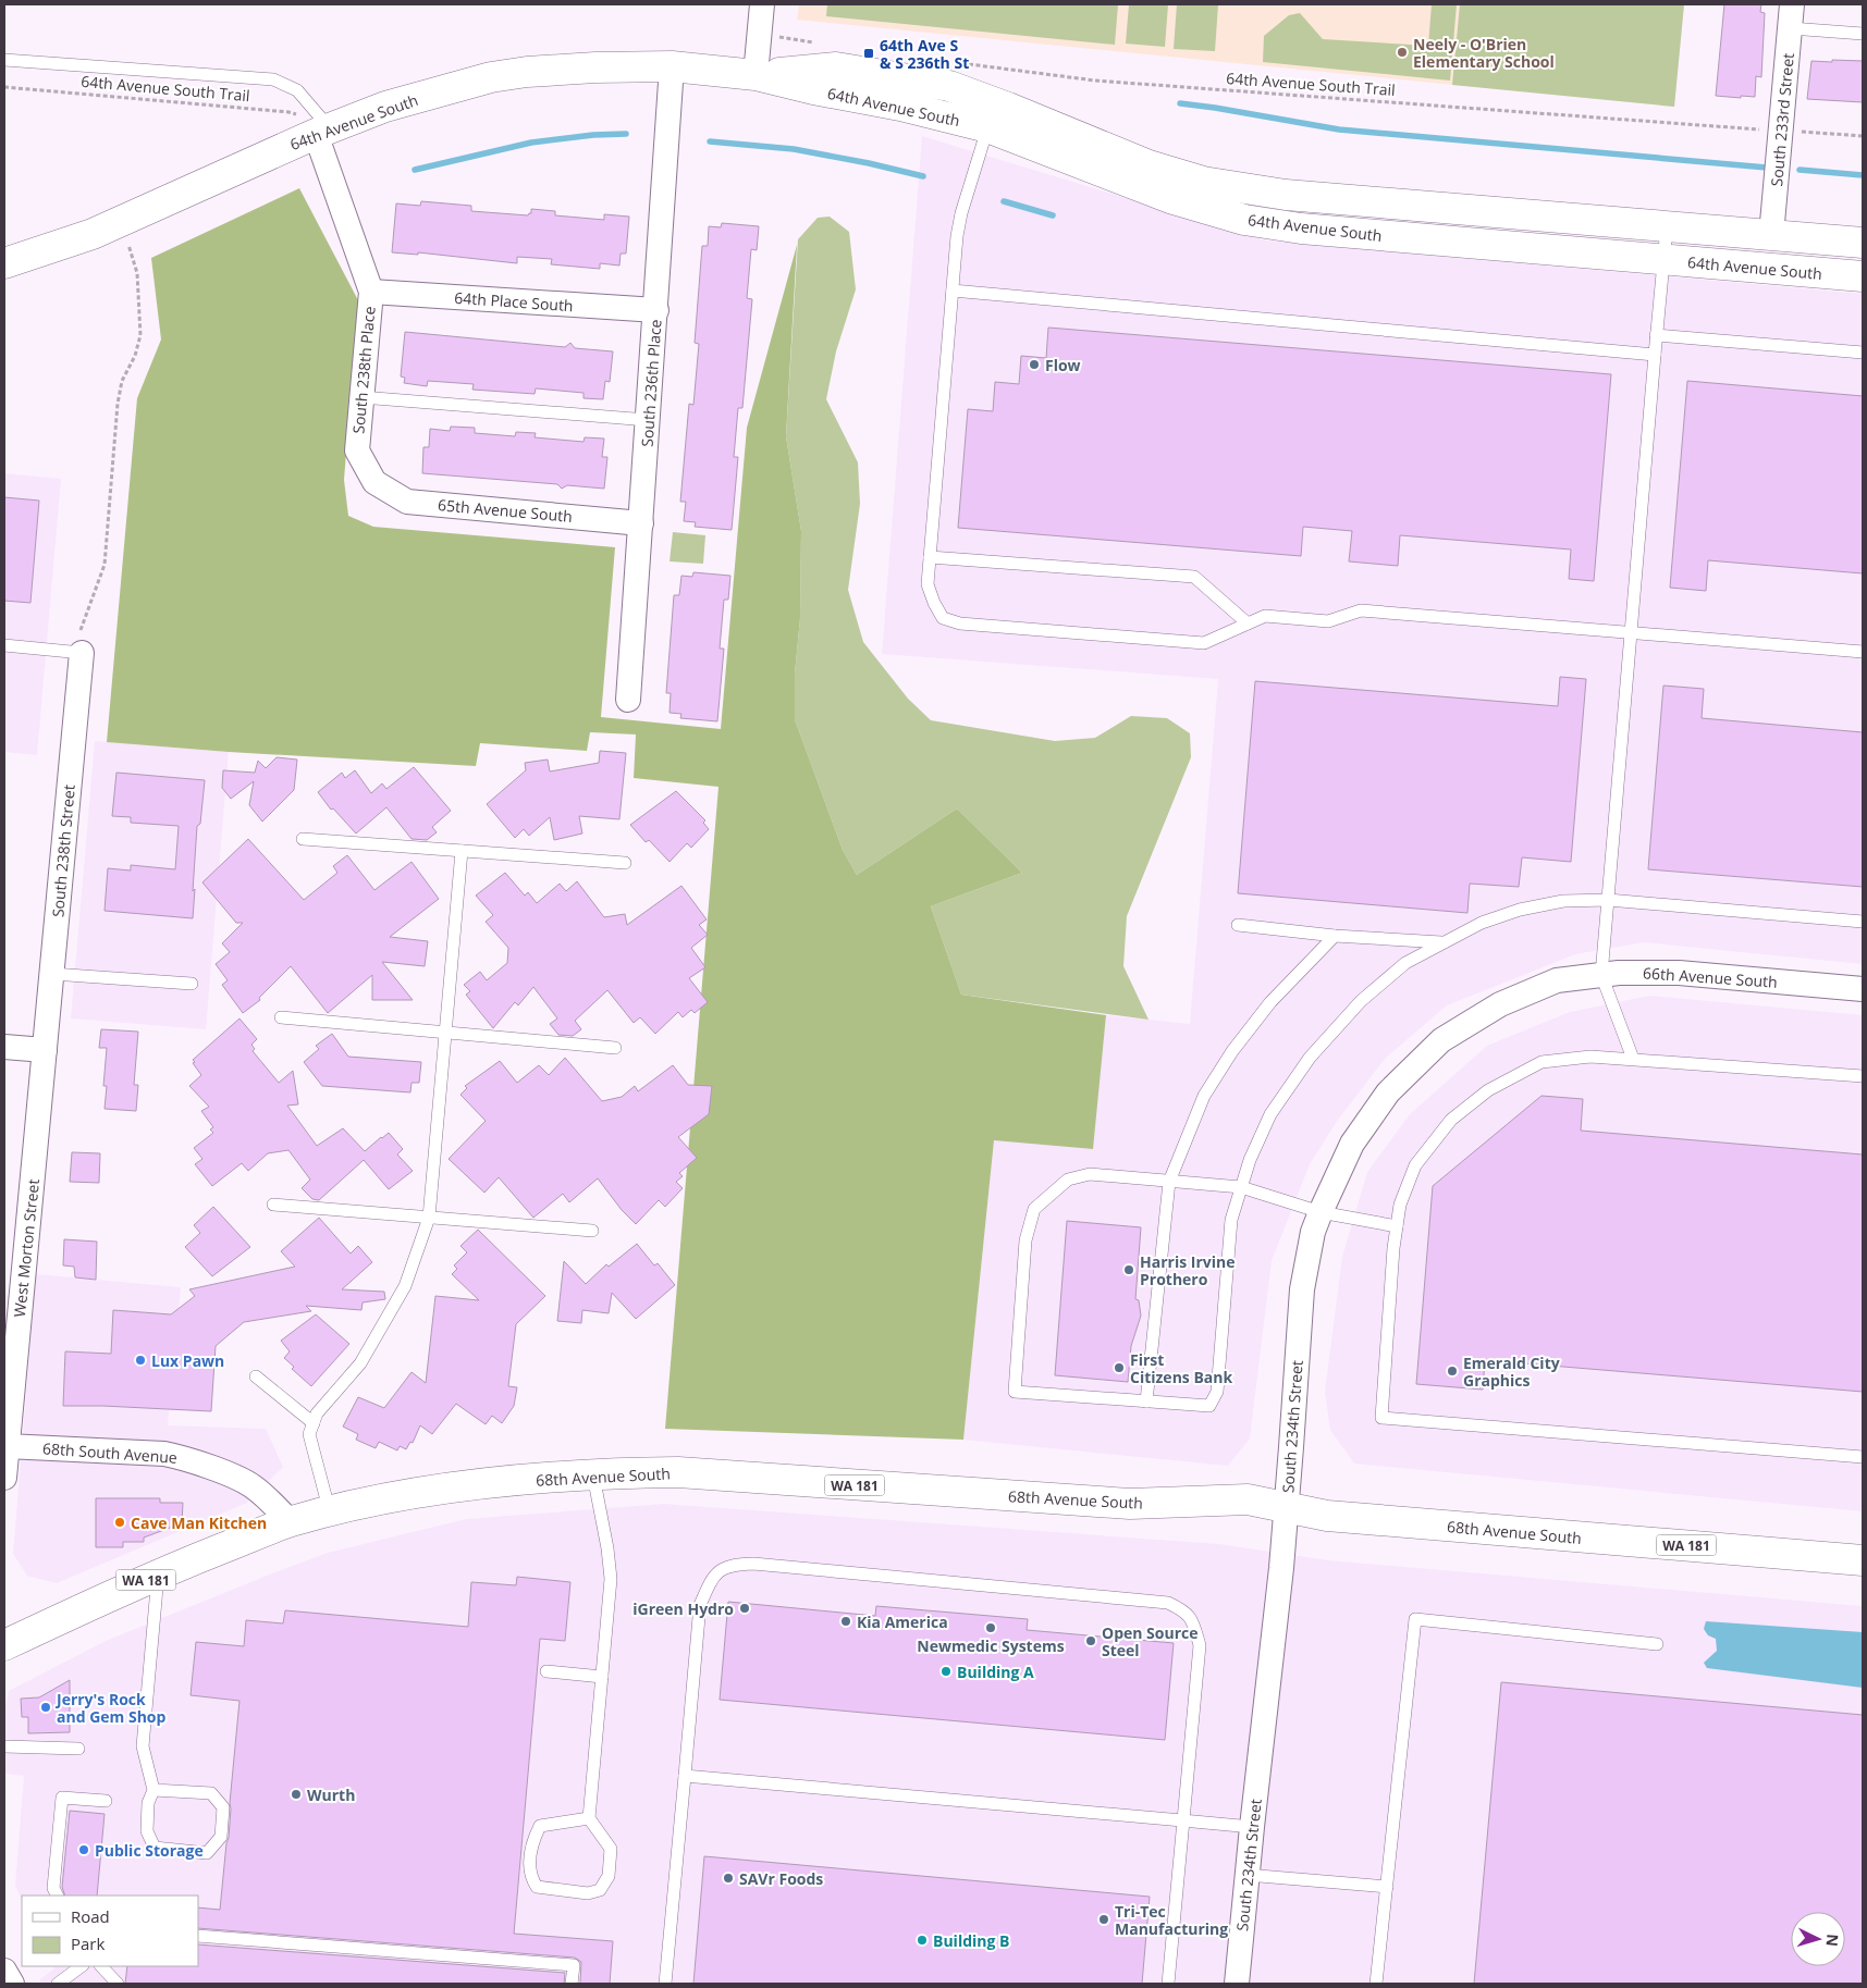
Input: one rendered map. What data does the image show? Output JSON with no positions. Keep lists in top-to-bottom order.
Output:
{
  "streets": {
    "street": [
      "64th Avenue South",
      "South 233rd Street",
      "64th Place South",
      "South 238th Place",
      "South 236th Place",
      "65th Avenue South",
      "South 238th Street",
      "66th Avenue South",
      "West Morton Street",
      "South 234th Street",
      "68th South Avenue",
      "68th Avenue South",
      "WA 181"
    ],
    "path": ["64th Avenue South Trail"]
  },
  "crossings": [
    ["64th Avenue South Trail", "64th Avenue South"],
    ["64th Avenue South Trail", "South 233rd Street"],
    ["64th Avenue South Trail", "South 238th Place"],
    ["64th Avenue South", "South 233rd Street"],
    ["64th Avenue South", "South 238th Place"],
    ["64th Avenue South", "South 236th Place"],
    ["64th Place South", "South 238th Place"],
    ["64th Place South", "South 236th Place"],
    ["South 238th Place", "65th Avenue South"],
    ["South 236th Place", "65th Avenue South"],
    ["South 238th Street", "West Morton Street"],
    ["66th Avenue South", "South 234th Street"],
    ["West Morton Street", "68th South Avenue"],
    ["South 234th Street", "68th Avenue South"],
    ["68th South Avenue", "68th Avenue South"],
    ["68th South Avenue", "WA 181"],
    ["68th Avenue South", "WA 181"]
  ],
  "places": {
    "other": [
      "Neely - O'Brien Elementary School",
      "Flow",
      "Harris Irvine Prothero",
      "Lux Pawn",
      "First Citizens Bank",
      "Emerald City Graphics",
      "Cave Man Kitchen",
      "iGreen Hydro",
      "Kia America",
      "Newmedic Systems",
      "Open Source Steel",
      "Building A",
      "Jerry's Rock and Gem Shop",
      "Wurth",
      "Public Storage",
      "SAVr Foods",
      "Tri-Tec Manufacturing",
      "Building B"
    ],
    "transit": ["64th Ave S & S 236th St"]
  },
  "legend": ["Road", "Park"],
  "north": "right"
}
